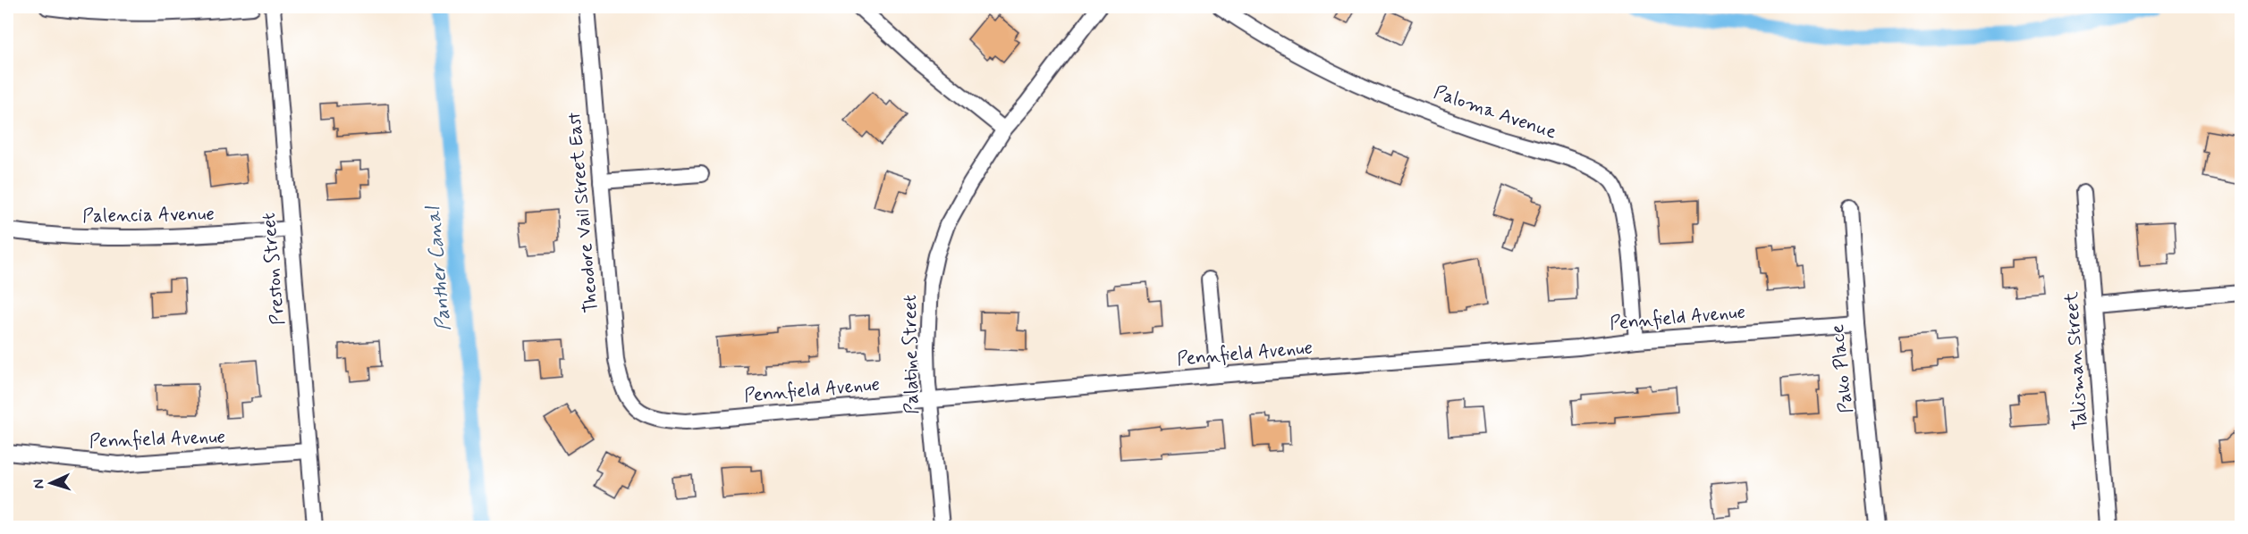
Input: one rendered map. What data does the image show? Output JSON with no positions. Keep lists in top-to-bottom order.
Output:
{
  "streets": {
    "street": [
      "Paloma Avenue",
      "Theodore Vail Street East",
      "Palencia Avenue",
      "Preston Street",
      "Pennfield Avenue",
      "Palatine Street",
      "Talisman Street",
      "Pako Place"
    ]
  },
  "crossings": [
    ["Paloma Avenue", "Pennfield Avenue"],
    ["Theodore Vail Street East", "Pennfield Avenue"],
    ["Palencia Avenue", "Preston Street"],
    ["Preston Street", "Pennfield Avenue"],
    ["Pennfield Avenue", "Palatine Street"],
    ["Pennfield Avenue", "Pako Place"]
  ],
  "water": ["Panther Canal"],
  "north": "left"
}
